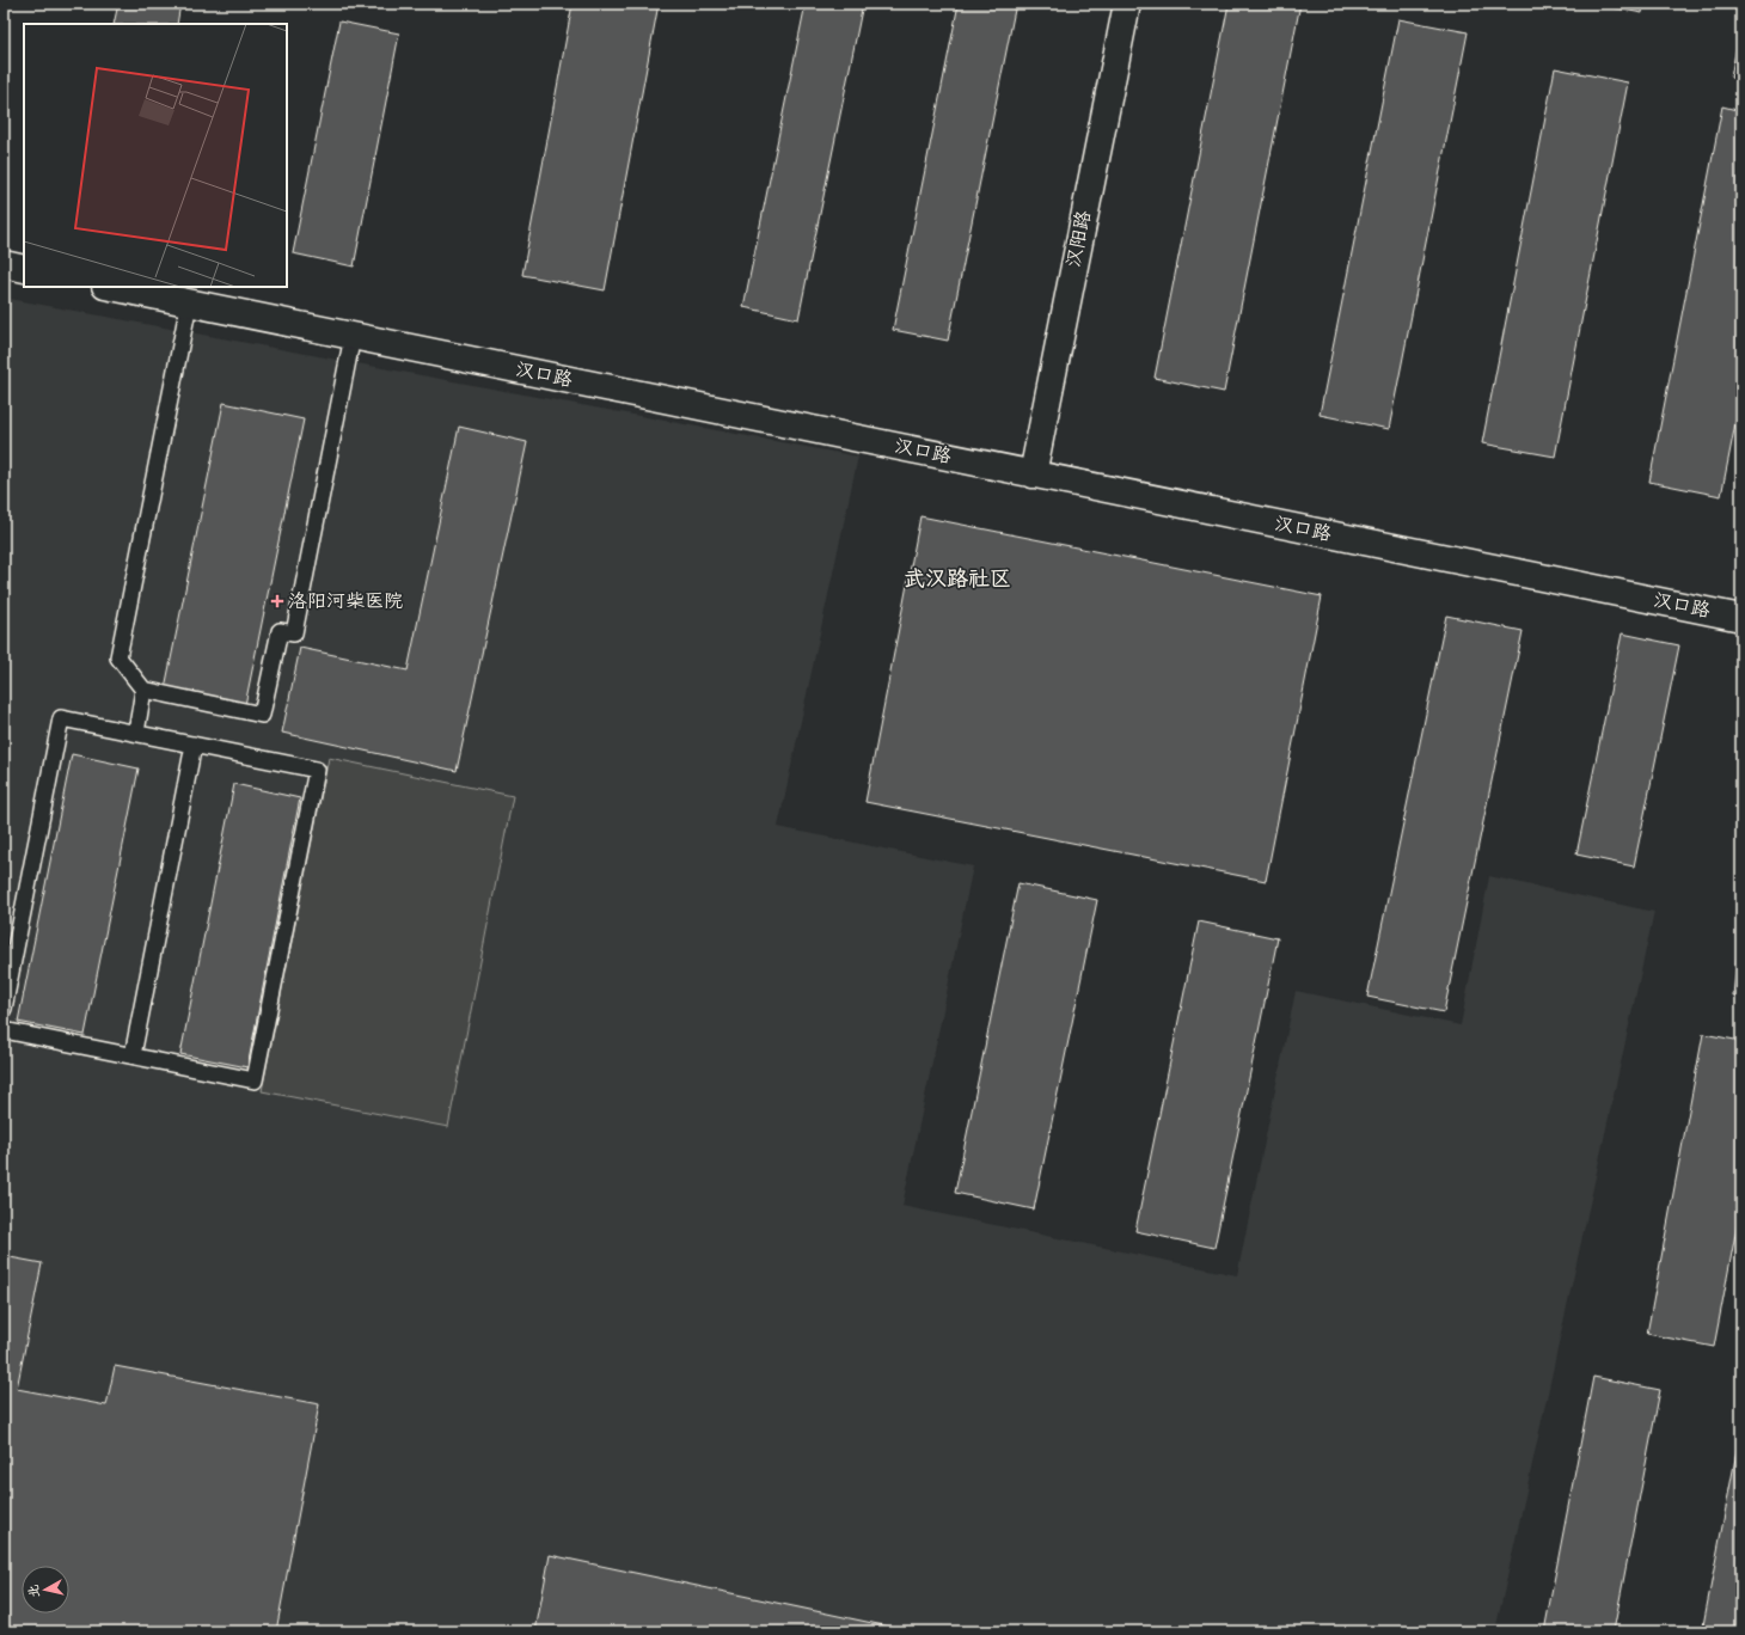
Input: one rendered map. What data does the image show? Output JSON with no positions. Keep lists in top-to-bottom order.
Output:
{
  "streets": {
    "street": ["汉阳路", "汉口路"]
  },
  "crossings": [
    ["汉阳路", "汉口路"]
  ],
  "districts": ["武汉路社区"],
  "places": {
    "health": ["洛阳河柴医院"]
  },
  "north": "left"
}
